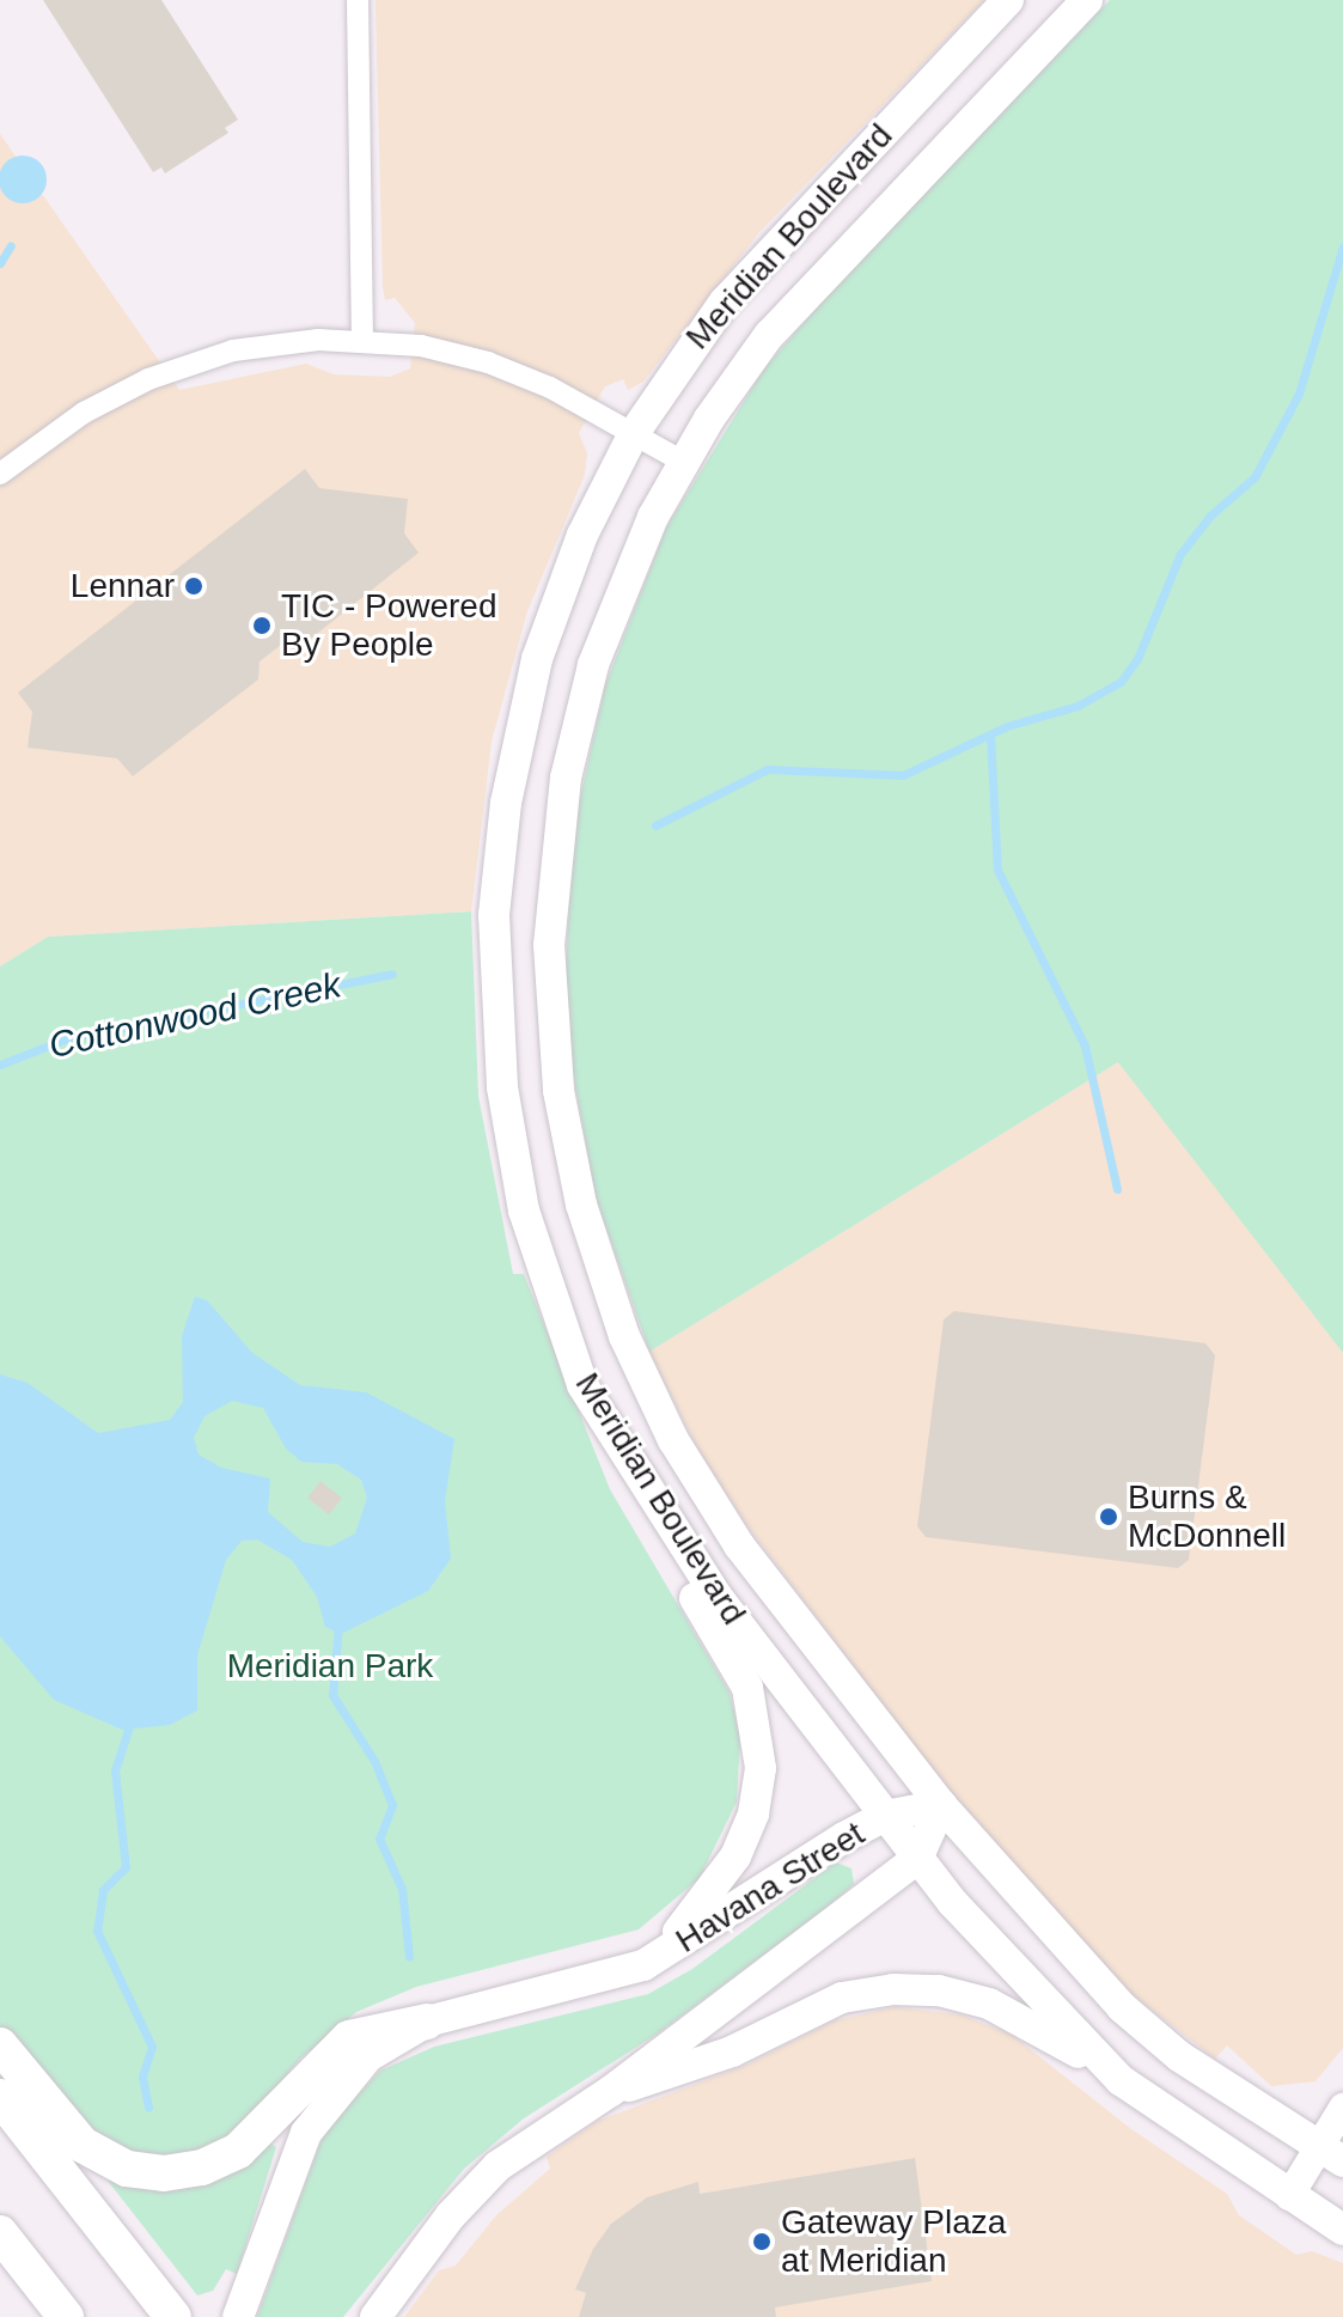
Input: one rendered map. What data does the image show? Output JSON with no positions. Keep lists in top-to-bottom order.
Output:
{
  "streets": {
    "main road": ["Meridian Boulevard", "Havana Street"]
  },
  "crossings": [
    ["Meridian Boulevard", "Havana Street"]
  ],
  "water": ["Cottonwood Creek"],
  "parks": ["Meridian Park"],
  "places": [
    "Lennar",
    "TIC - Powered By People",
    "Burns & McDonnell",
    "Gateway Plaza at Meridian"
  ]
}
